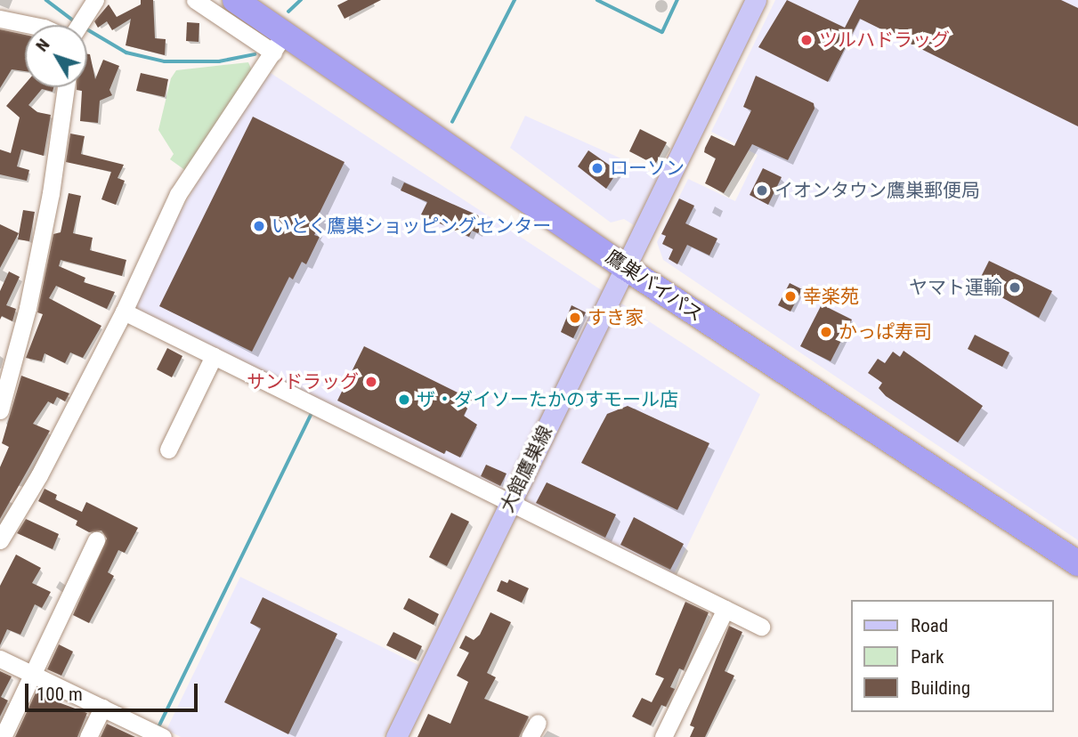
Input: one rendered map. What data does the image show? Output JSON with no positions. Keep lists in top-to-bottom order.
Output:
{
  "streets": {
    "highway": ["鷹巣バイパス"],
    "main road": ["大館鷹巣線"]
  },
  "crossings": [
    ["鷹巣バイパス", "大館鷹巣線"]
  ],
  "places": [
    "ツルハドラッグ",
    "ローソン",
    "イオンタウン鷹巣郵便局",
    "いとく鷹巣ショッピングセンター",
    "ヤマト運輸",
    "幸楽苑",
    "すき家",
    "かっぱ寿司",
    "サンドラッグ",
    "ザ・ダイソーたかのすモール店"
  ],
  "legend": ["Road", "Park", "Building"],
  "scale_bar": "100 m",
  "north": "top left"
}
